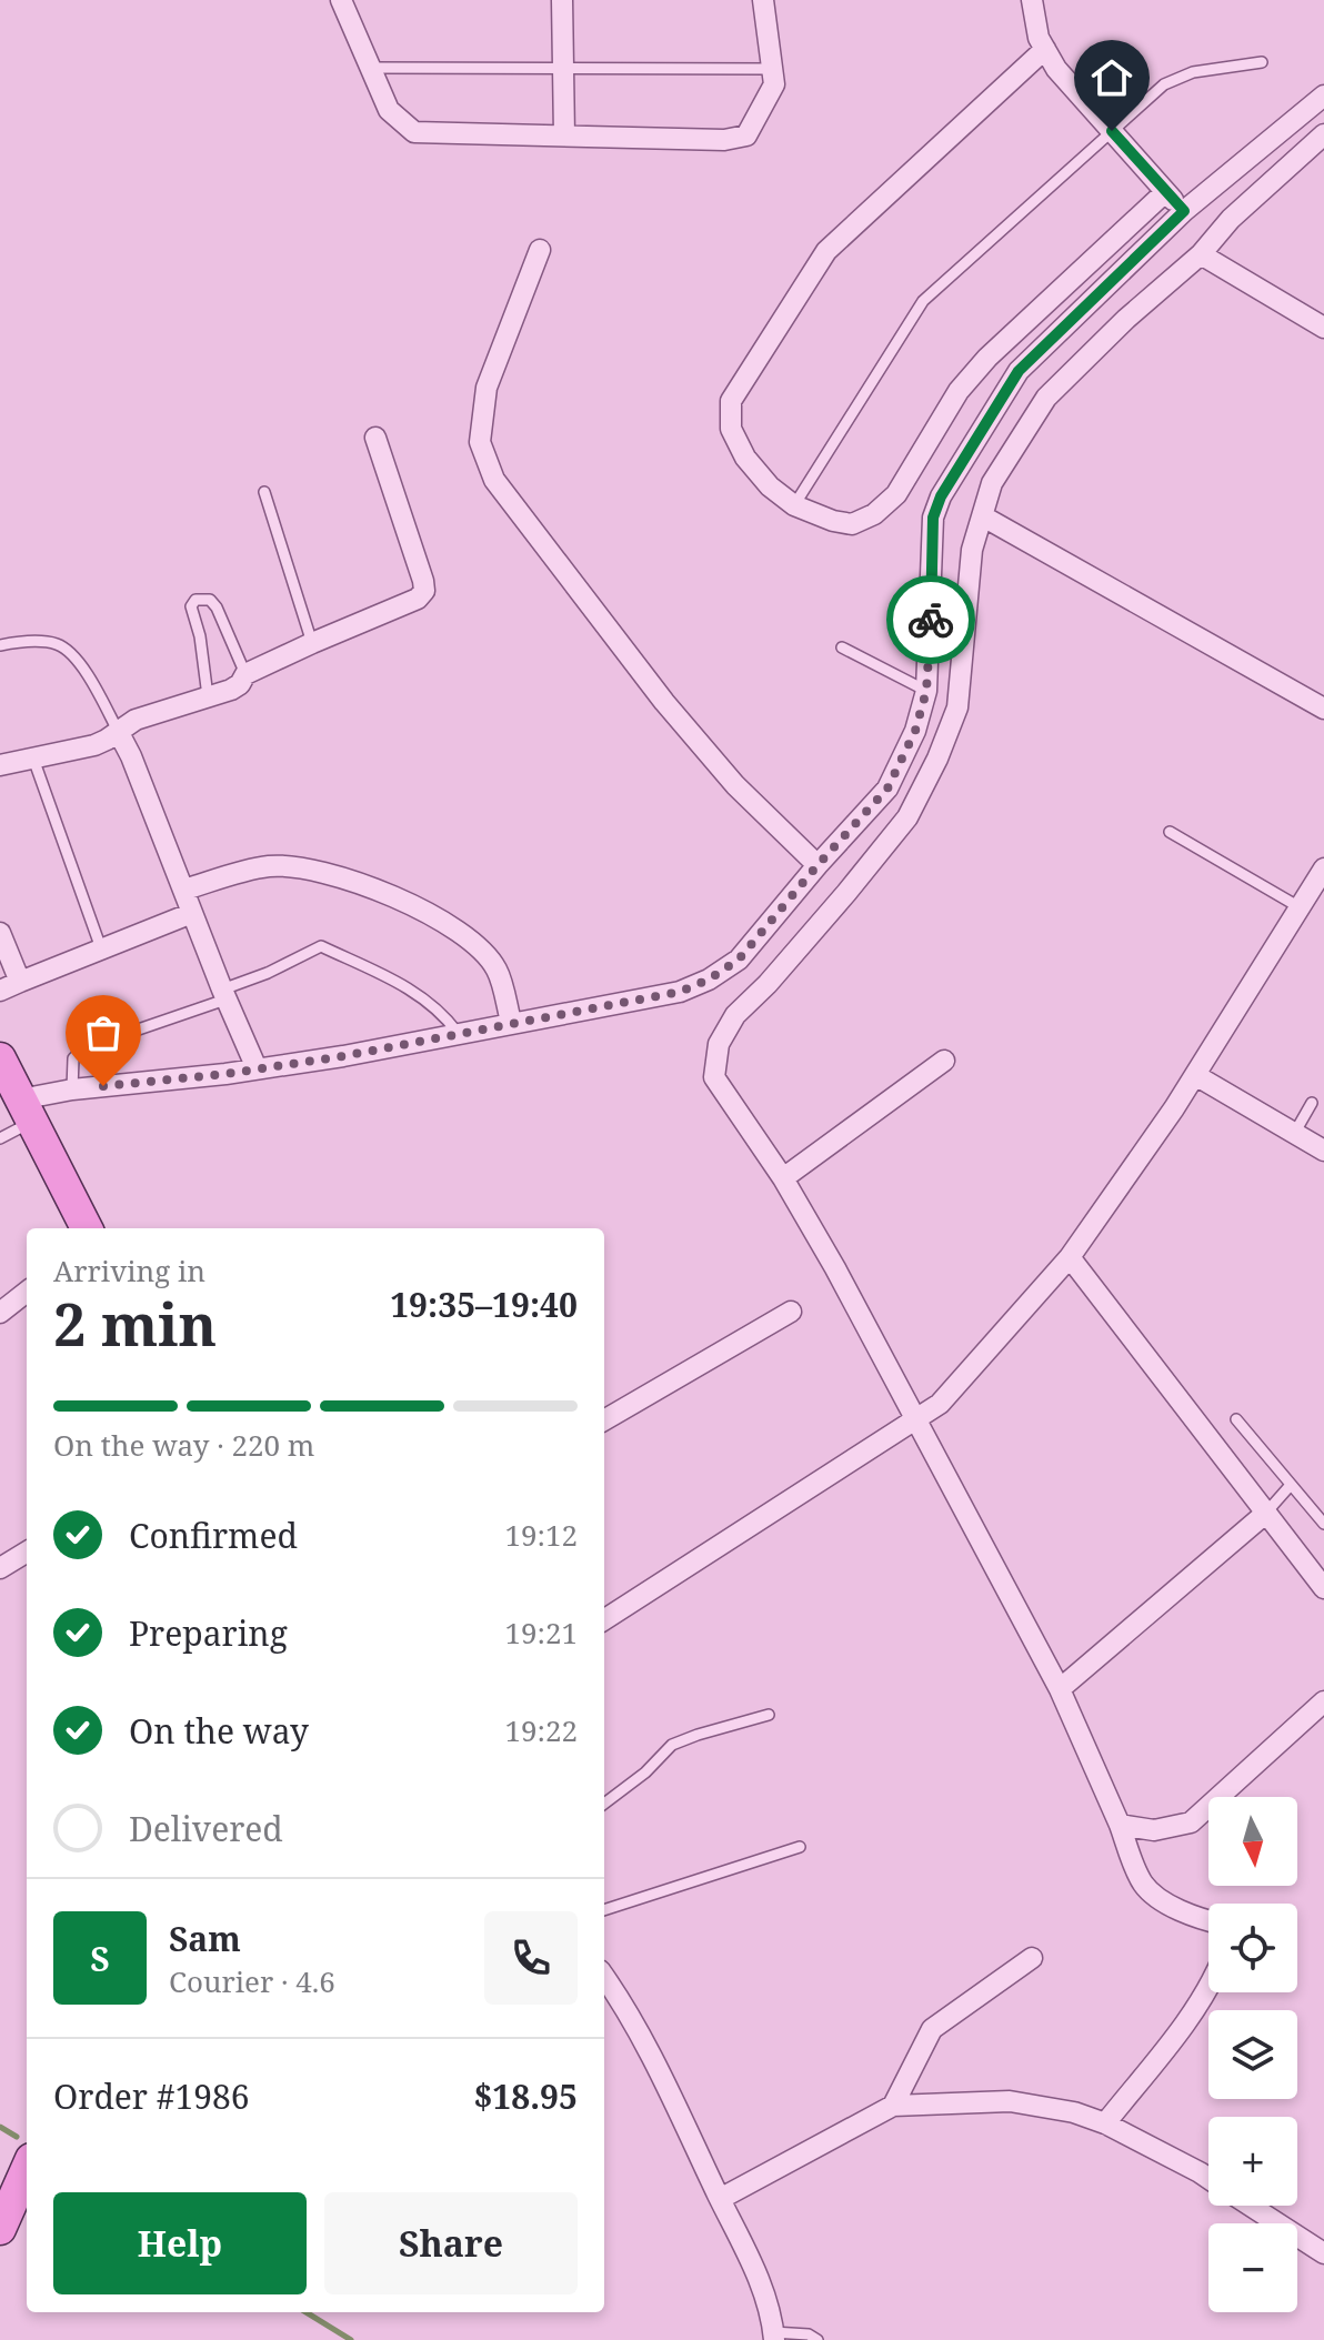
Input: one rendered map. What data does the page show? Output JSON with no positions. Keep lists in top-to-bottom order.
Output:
{
  "north": "bottom",
  "page": {
    "heading": ["2 min", "Arriving in", "19:35–19:40"],
    "panel": [
      "Sam",
      "Courier · 4.6",
      "Order #1986",
      "$18.95"
    ],
    "bar": "On the way · 220 m",
    "list": [
      ["Confirmed", "19:12"],
      ["Preparing", "19:21"],
      ["On the way", "19:22"],
      "Delivered"
    ],
    "map_buttons": ["+", "−"],
    "round": "S",
    "buttons": ["Help", "Share"]
  }
}
